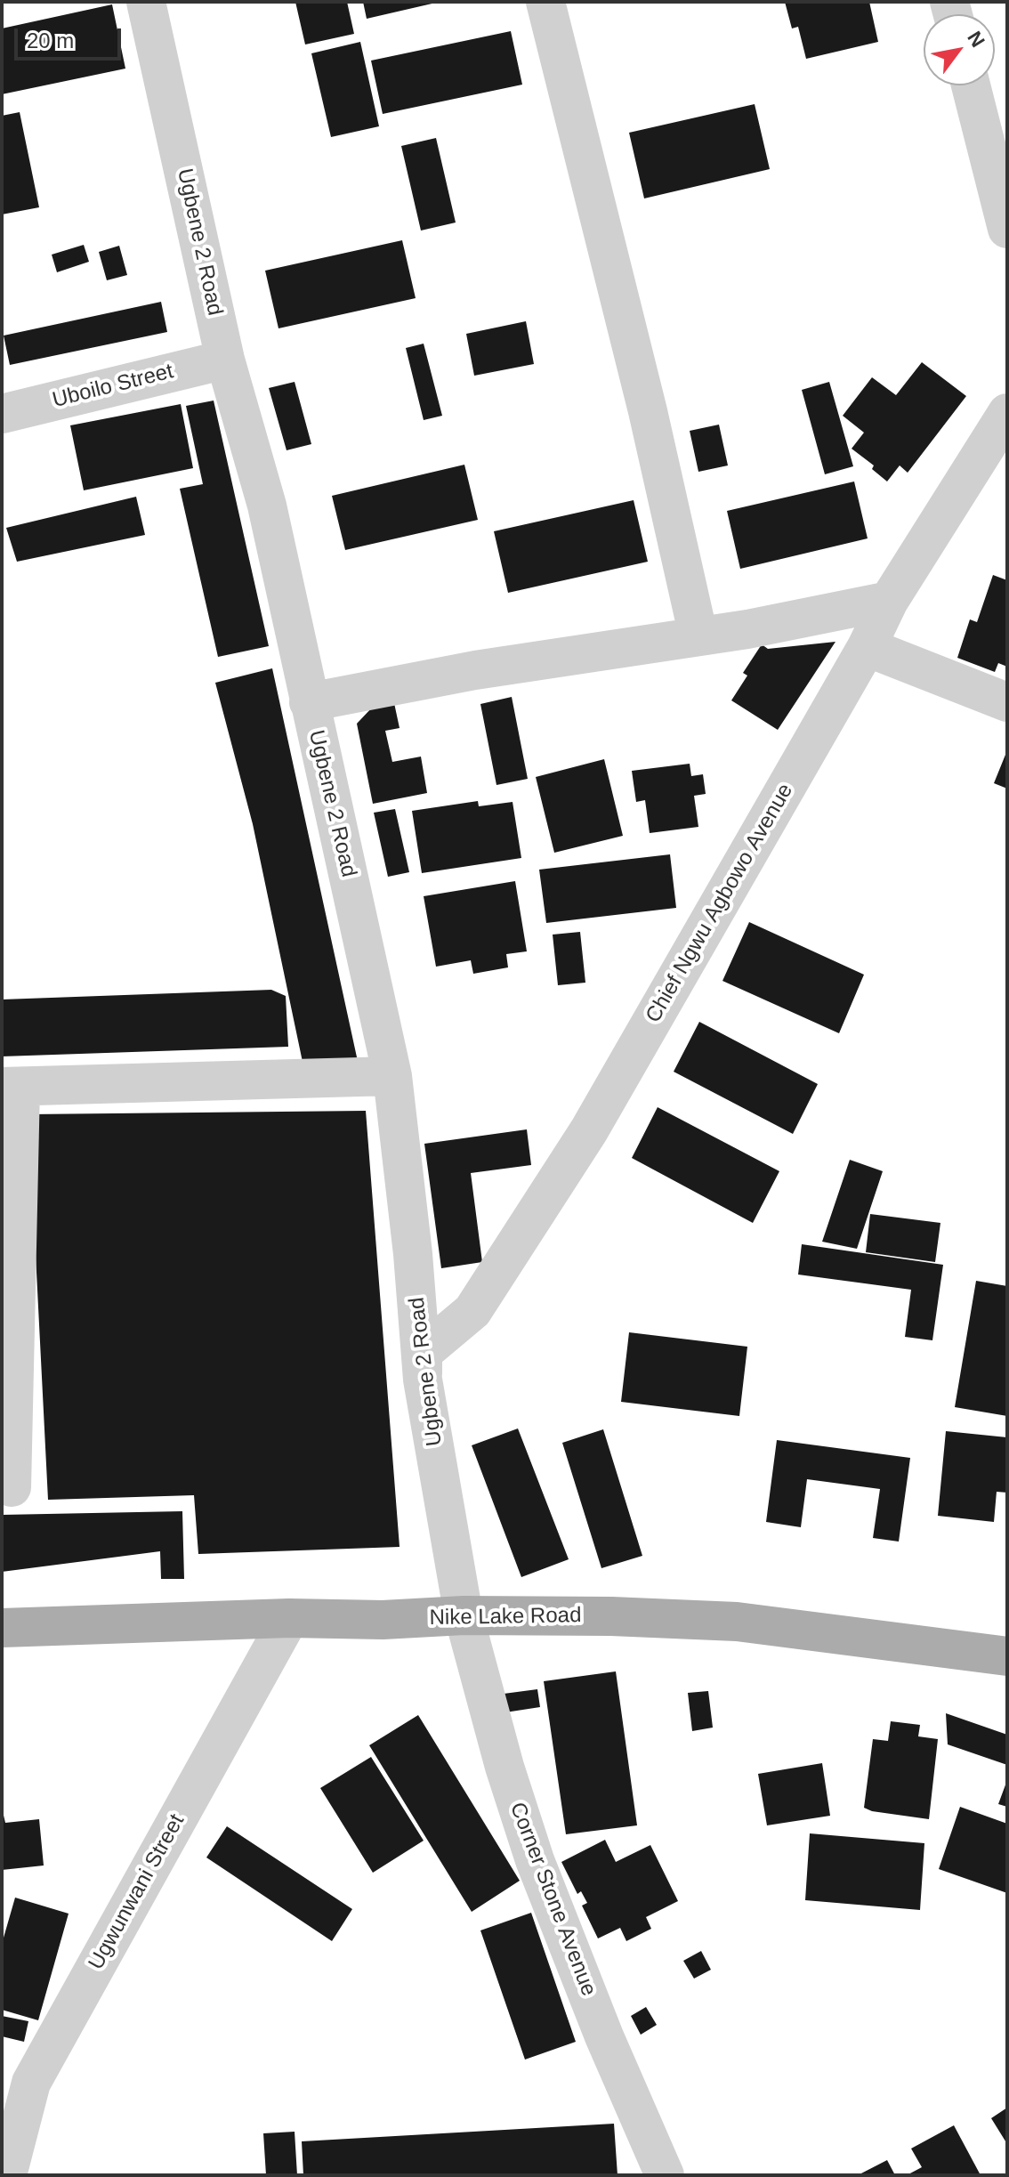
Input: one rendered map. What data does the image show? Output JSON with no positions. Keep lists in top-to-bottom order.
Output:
{
  "streets": {
    "main road": ["Nike Lake Road"],
    "street": [
      "Ugbene 2 Road",
      "Uboilo Street",
      "Chief Ngwu Agbowo Avenue",
      "Ugwunwani Street",
      "Corner Stone Avenue"
    ]
  },
  "crossings": [
    ["Ugbene 2 Road", "Uboilo Street"],
    ["Ugbene 2 Road", "Chief Ngwu Agbowo Avenue"],
    ["Ugbene 2 Road", "Nike Lake Road"],
    ["Ugbene 2 Road", "Corner Stone Avenue"],
    ["Nike Lake Road", "Ugwunwani Street"],
    ["Nike Lake Road", "Corner Stone Avenue"]
  ],
  "scale_bar": "20 m",
  "north": "top right"
}
